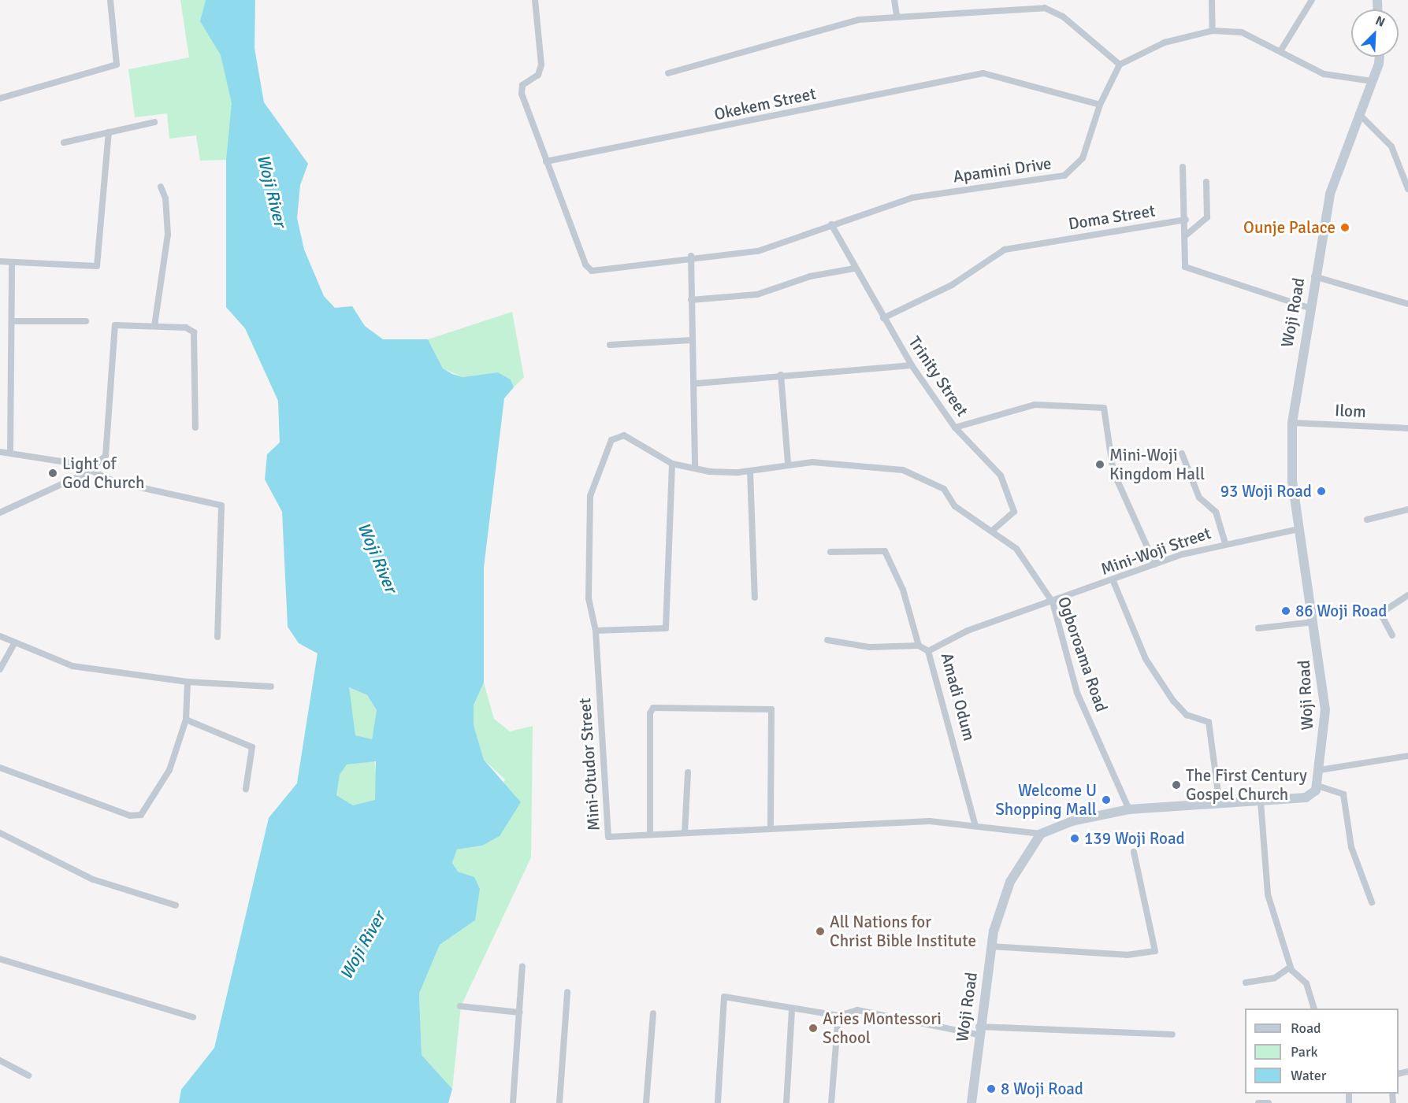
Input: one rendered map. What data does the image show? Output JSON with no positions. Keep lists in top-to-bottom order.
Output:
{
  "streets": {
    "main road": ["Woji Road"],
    "street": [
      "Okekem Street",
      "Apamini Drive",
      "Doma Street",
      "Trinity Street",
      "Ilom",
      "Mini-Woji Street",
      "Ogboroama Road",
      "Amadi Odum",
      "Mini-Otudor Street"
    ]
  },
  "crossings": [
    ["Okekem Street", "Apamini Drive"],
    ["Apamini Drive", "Trinity Street"],
    ["Doma Street", "Trinity Street"],
    ["Woji Road", "Ilom"],
    ["Woji Road", "Mini-Woji Street"],
    ["Woji Road", "Mini-Otudor Street"],
    ["Trinity Street", "Ogboroama Road"],
    ["Mini-Woji Street", "Ogboroama Road"],
    ["Mini-Woji Street", "Amadi Odum"],
    ["Ogboroama Road", "Amadi Odum"],
    ["Ogboroama Road", "Mini-Otudor Street"],
    ["Amadi Odum", "Mini-Otudor Street"]
  ],
  "water": ["Woji River"],
  "places": [
    "Ounje Palace",
    "Mini-Woji Kingdom Hall",
    "Light of God Church",
    "93 Woji Road",
    "86 Woji Road",
    "The First Century Gospel Church",
    "Welcome U Shopping Mall",
    "139 Woji Road",
    "All Nations for Christ Bible Institute",
    "Aries Montessori School",
    "8 Woji Road"
  ],
  "legend": ["Road", "Park", "Water"],
  "north": "top right"
}
